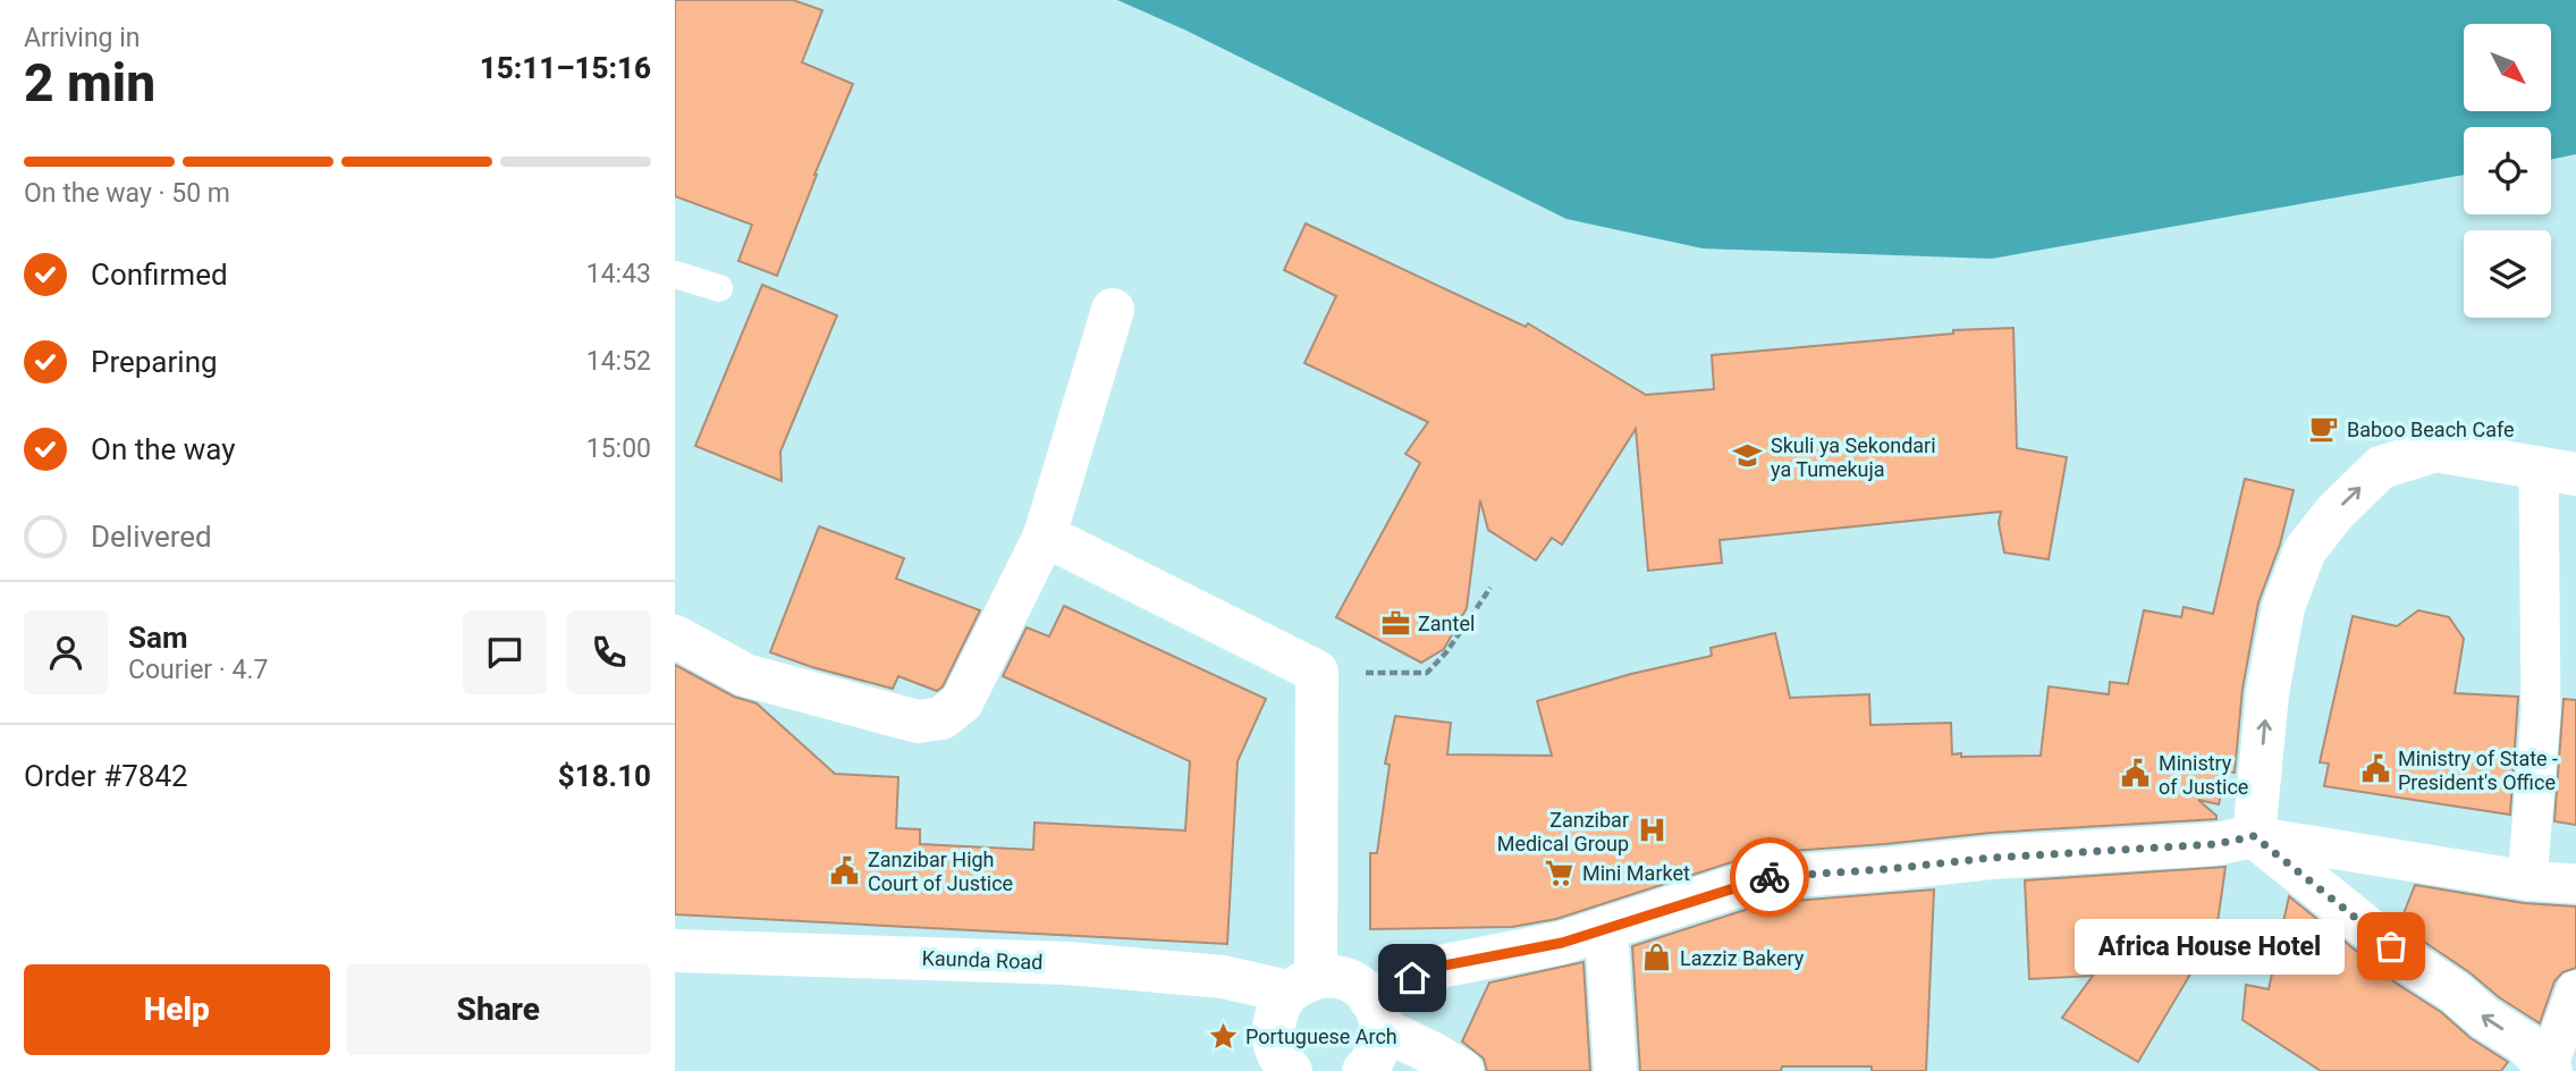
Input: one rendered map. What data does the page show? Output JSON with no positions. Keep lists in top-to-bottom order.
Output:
{
  "streets": {
    "street": ["Kaunda Road"]
  },
  "places": {
    "cafe": ["Baboo Beach Cafe"],
    "school or university": ["Skuli ya Sekondari ya Tumekuja"],
    "office": ["Zantel"],
    "public building": ["Ministry of State - President's Office", "Ministry of Justice", "Zanzibar High Court of Justice"],
    "hospital": ["Zanzibar Medical Group"],
    "supermarket": ["Mini Market"],
    "other": ["Africa House Hotel"],
    "shop": ["Lazziz Bakery"],
    "place": ["Portuguese Arch"]
  },
  "north": "bottom right",
  "page": {
    "heading": ["2 min", "Arriving in", "15:11–15:16"],
    "panel": [
      "Sam",
      "Courier · 4.7",
      "Order #7842",
      "$18.10"
    ],
    "bar": "On the way · 50 m",
    "list": [
      ["Confirmed", "14:43"],
      ["Preparing", "14:52"],
      ["On the way", "15:00"],
      "Delivered"
    ],
    "bubble": "Africa House Hotel",
    "buttons": ["Help", "Share"]
  }
}
